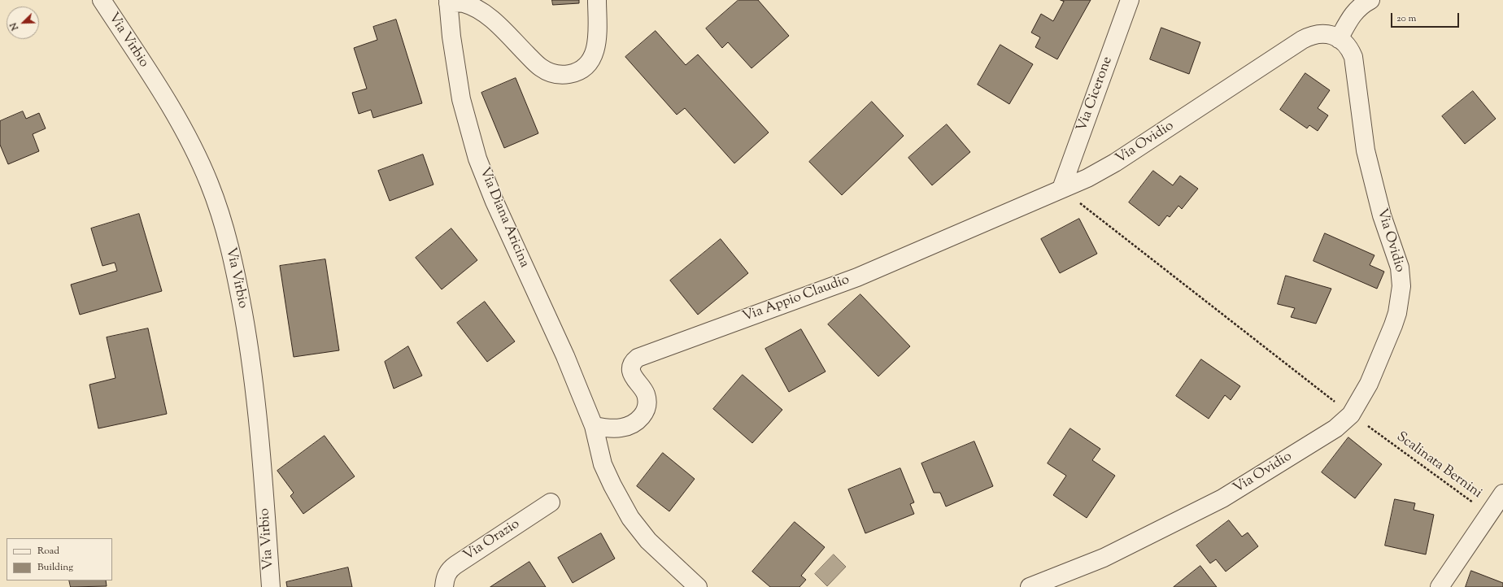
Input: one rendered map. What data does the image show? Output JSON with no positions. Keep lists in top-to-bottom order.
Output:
{
  "streets": {
    "street": [
      "Via Virbio",
      "Via Cicerone",
      "Via Ovidio",
      "Via Diana Aricina",
      "Via Appio Claudio",
      "Via Orazio"
    ],
    "path": ["Scalinata Bernini"]
  },
  "crossings": [
    ["Via Cicerone", "Via Ovidio"],
    ["Via Cicerone", "Via Appio Claudio"],
    ["Via Cicerone", "Scalinata Bernini"],
    ["Via Ovidio", "Via Appio Claudio"],
    ["Via Ovidio", "Scalinata Bernini"],
    ["Via Diana Aricina", "Via Appio Claudio"],
    ["Via Appio Claudio", "Scalinata Bernini"]
  ],
  "legend": ["Road", "Building"],
  "scale_bar": "20 m",
  "north": "bottom left"
}
